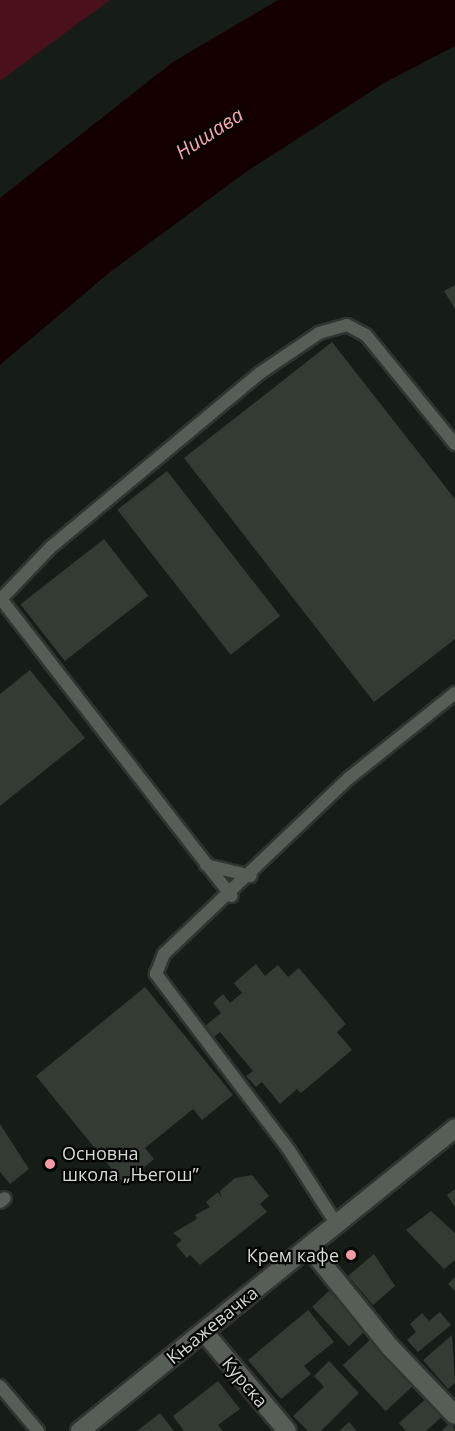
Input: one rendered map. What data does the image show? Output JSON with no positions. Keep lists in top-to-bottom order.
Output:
{
  "streets": {
    "main road": ["Књажевачка", "Курска"]
  },
  "crossings": [
    ["Књажевачка", "Курска"]
  ],
  "water": ["Нишава"],
  "places": ["Основна школа „Његош”", "Крем кафе"]
}
